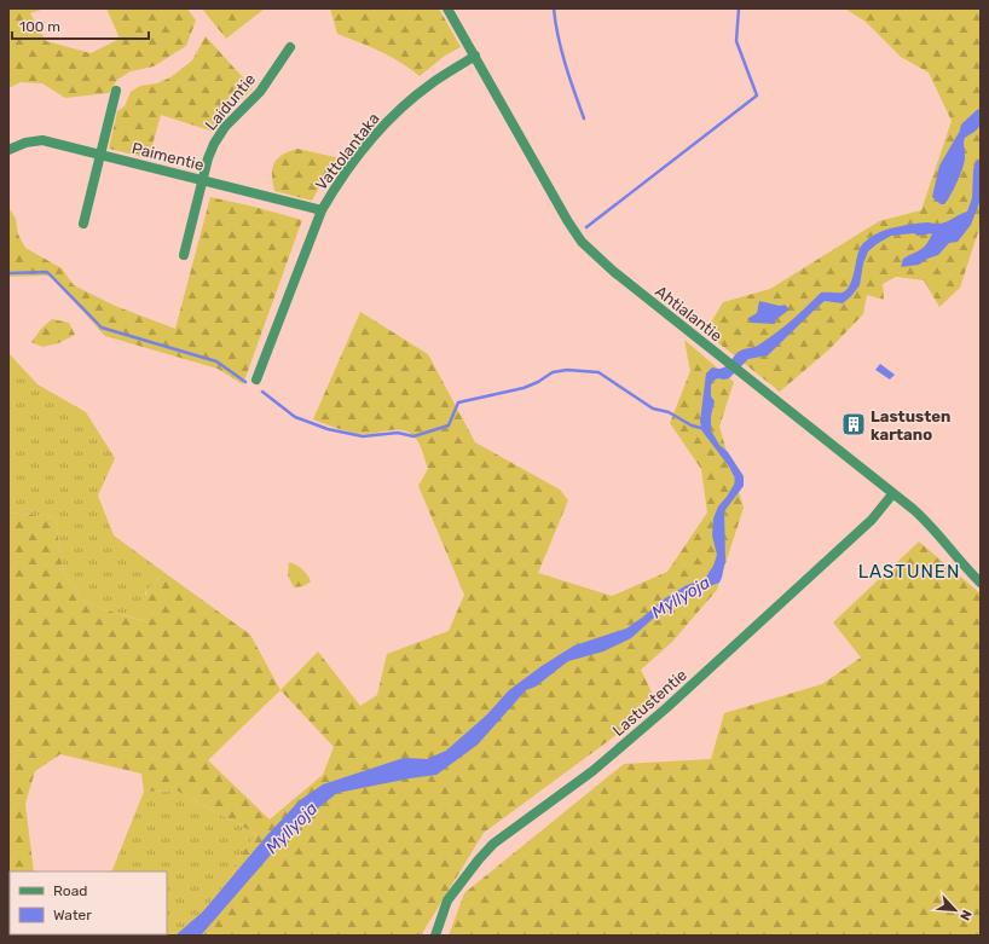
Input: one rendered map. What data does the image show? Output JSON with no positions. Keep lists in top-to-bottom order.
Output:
{
  "streets": {
    "street": [
      "Laiduntie",
      "Vattolantaka",
      "Paimentie",
      "Ahtialantie",
      "Lastustentie"
    ]
  },
  "crossings": [
    ["Laiduntie", "Paimentie"],
    ["Vattolantaka", "Paimentie"],
    ["Vattolantaka", "Ahtialantie"],
    ["Ahtialantie", "Lastustentie"]
  ],
  "districts": ["LASTUNEN"],
  "water": ["Myllyoja"],
  "places": {
    "building": ["Lastusten kartano"]
  },
  "legend": ["Road", "Water"],
  "scale_bar": "100 m",
  "north": "bottom right"
}
